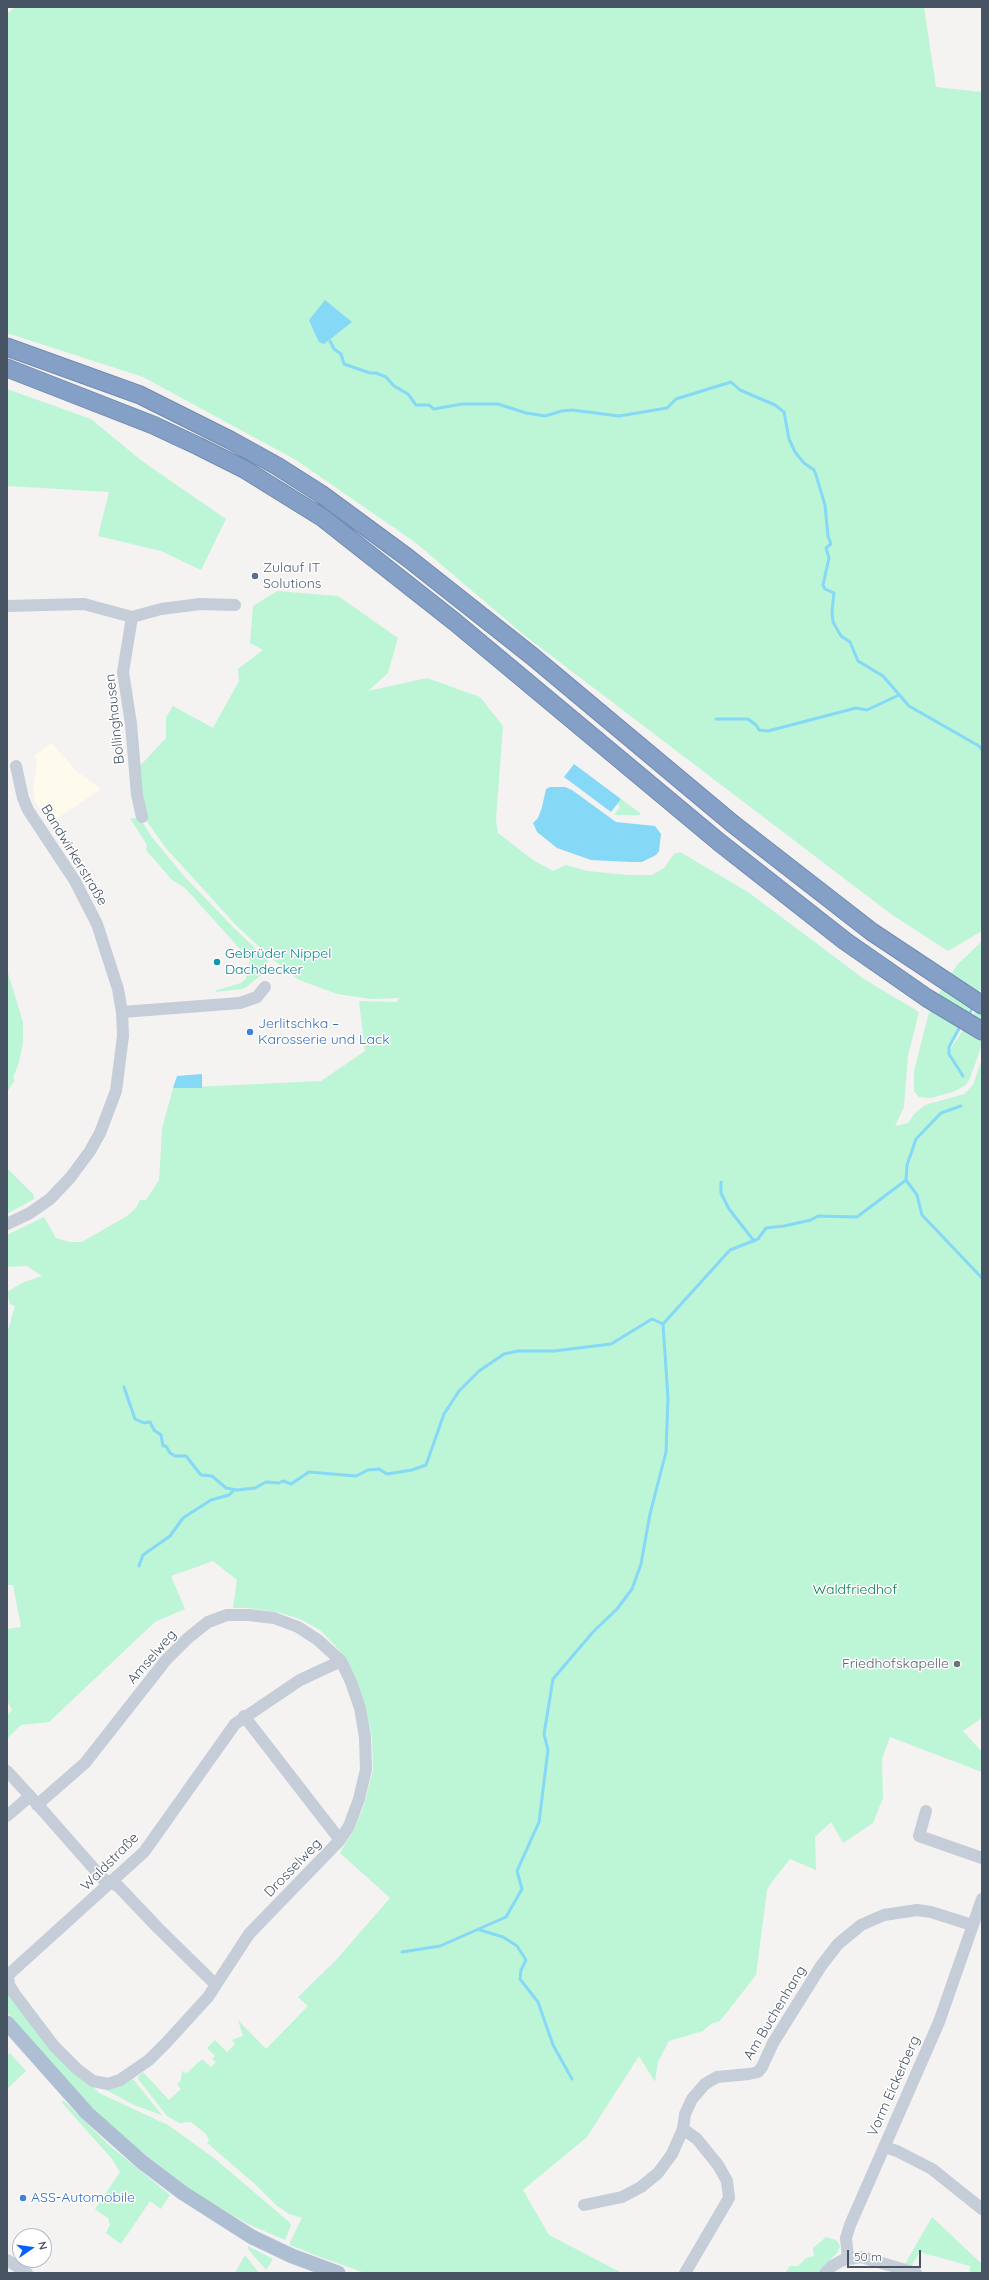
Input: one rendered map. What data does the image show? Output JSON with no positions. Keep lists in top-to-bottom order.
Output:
{
  "streets": {
    "street": [
      "Bollinghausen",
      "Bandwirkerstraße",
      "Amselweg",
      "Waldstraße",
      "Drosselweg",
      "Am Buchenhang",
      "Vorm Eickerberg"
    ]
  },
  "crossings": [
    ["Amselweg", "Drosselweg"],
    ["Waldstraße", "Drosselweg"],
    ["Am Buchenhang", "Vorm Eickerberg"]
  ],
  "parks": ["Waldfriedhof"],
  "places": [
    "Zulauf IT Solutions",
    "Gebrüder Nippel Dachdecker",
    "Jerlitschka – Karosserie und Lack",
    "Friedhofskapelle",
    "ASS-Automobile"
  ],
  "scale_bar": "50 m",
  "north": "right"
}
